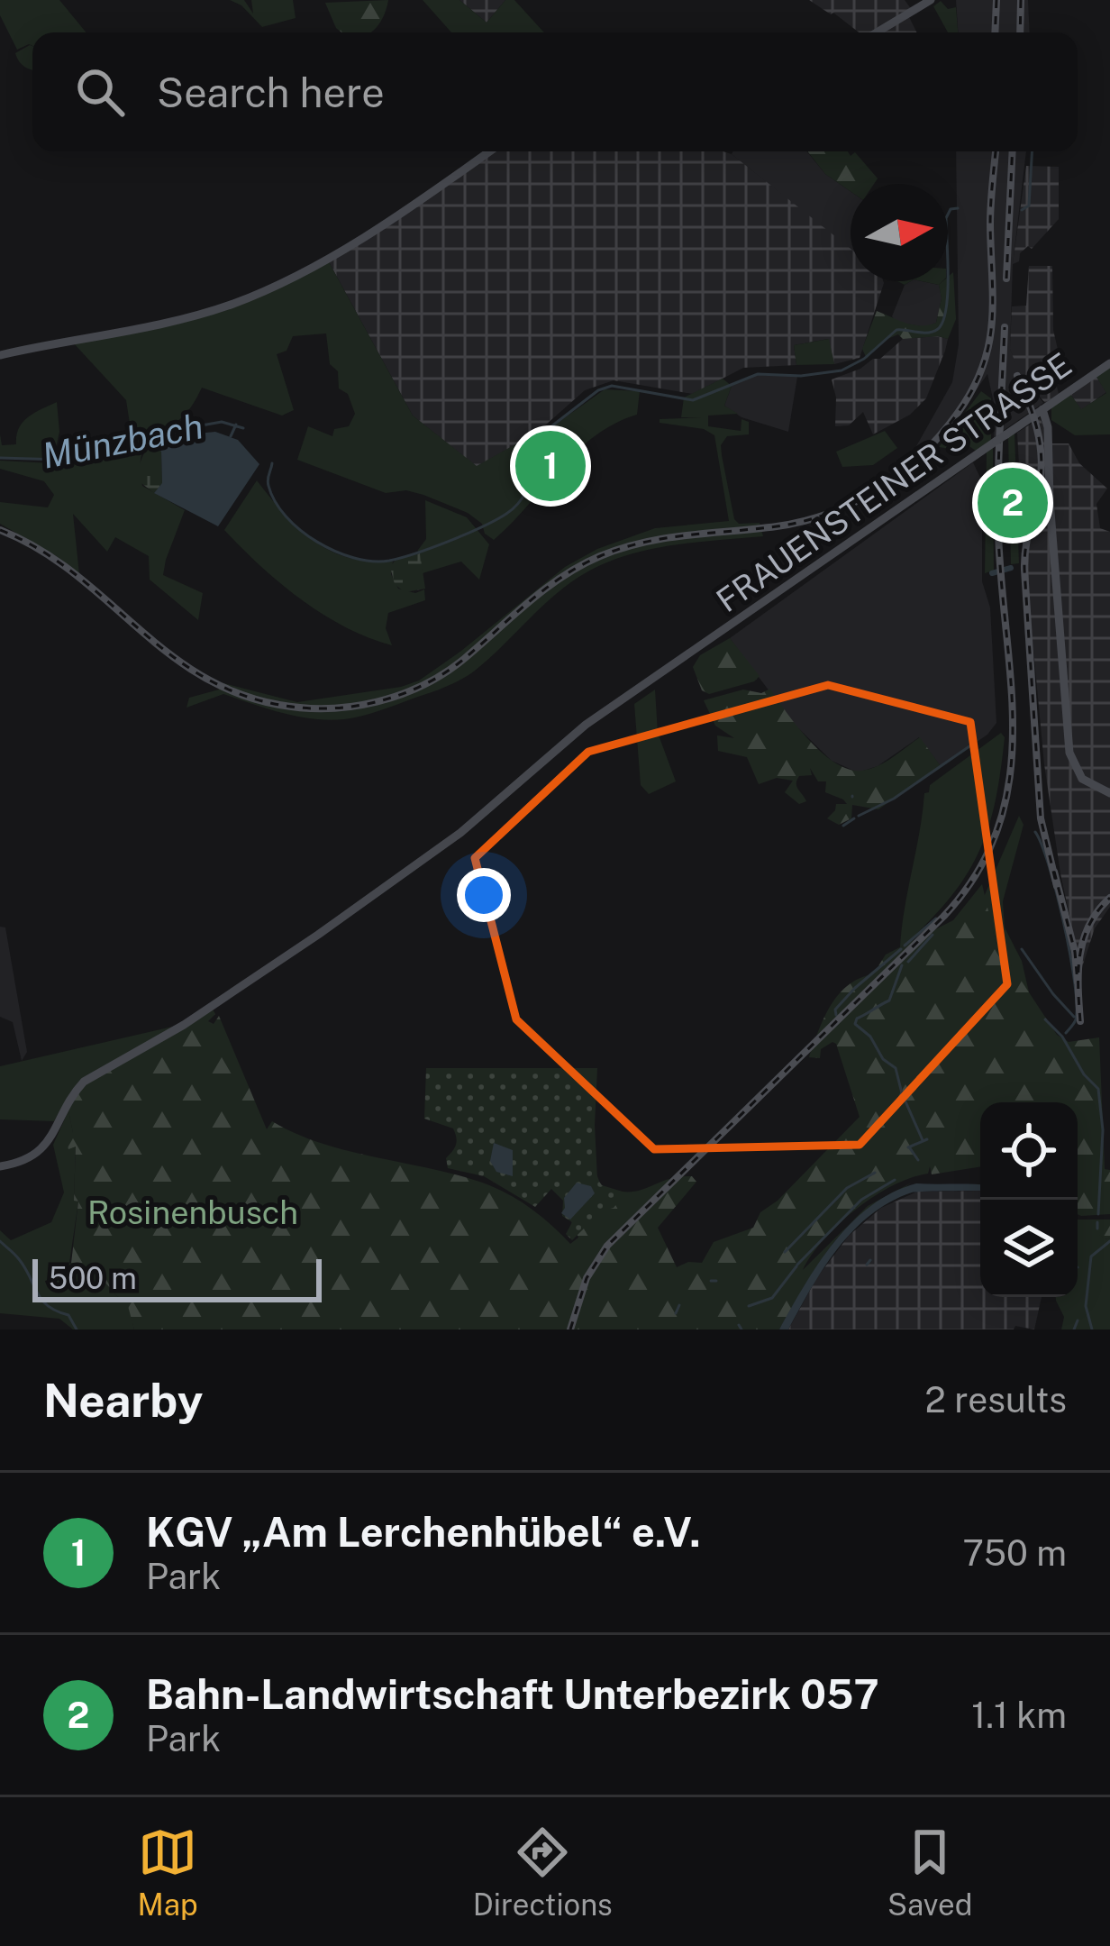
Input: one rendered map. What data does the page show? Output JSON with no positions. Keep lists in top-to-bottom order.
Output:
{
  "streets": {
    "main road": ["FRAUENSTEINER STRASSE"]
  },
  "water": ["Münzbach"],
  "parks": ["Rosinenbusch"],
  "scale_bar": "500 m",
  "north": "right",
  "page": {
    "search": "Search here",
    "pins": ["1", "2"],
    "scale": "500 m",
    "heading": ["Nearby", "2 results"],
    "list": [
      {
        "mark": "1",
        "name": "KGV „Am Lerchenhübel“ e.V.",
        "note": "Park",
        "value": "750 m"
      },
      {
        "mark": "2",
        "name": "Bahn-Landwirtschaft Unterbezirk 057",
        "note": "Park",
        "value": "1.1 km"
      }
    ],
    "nav": ["Map", "Directions", "Saved"]
  }
}
